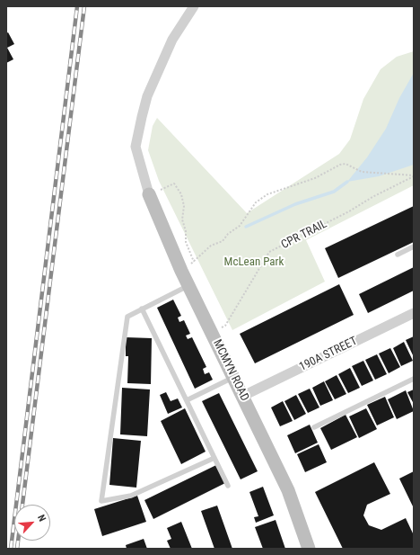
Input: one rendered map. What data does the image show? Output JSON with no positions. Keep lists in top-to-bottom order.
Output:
{
  "streets": {
    "street": ["190A STREET", "MCMYN ROAD"],
    "path": ["CPR TRAIL"]
  },
  "crossings": [
    ["190A STREET", "MCMYN ROAD"]
  ],
  "parks": ["McLean Park"],
  "north": "top right"
}
